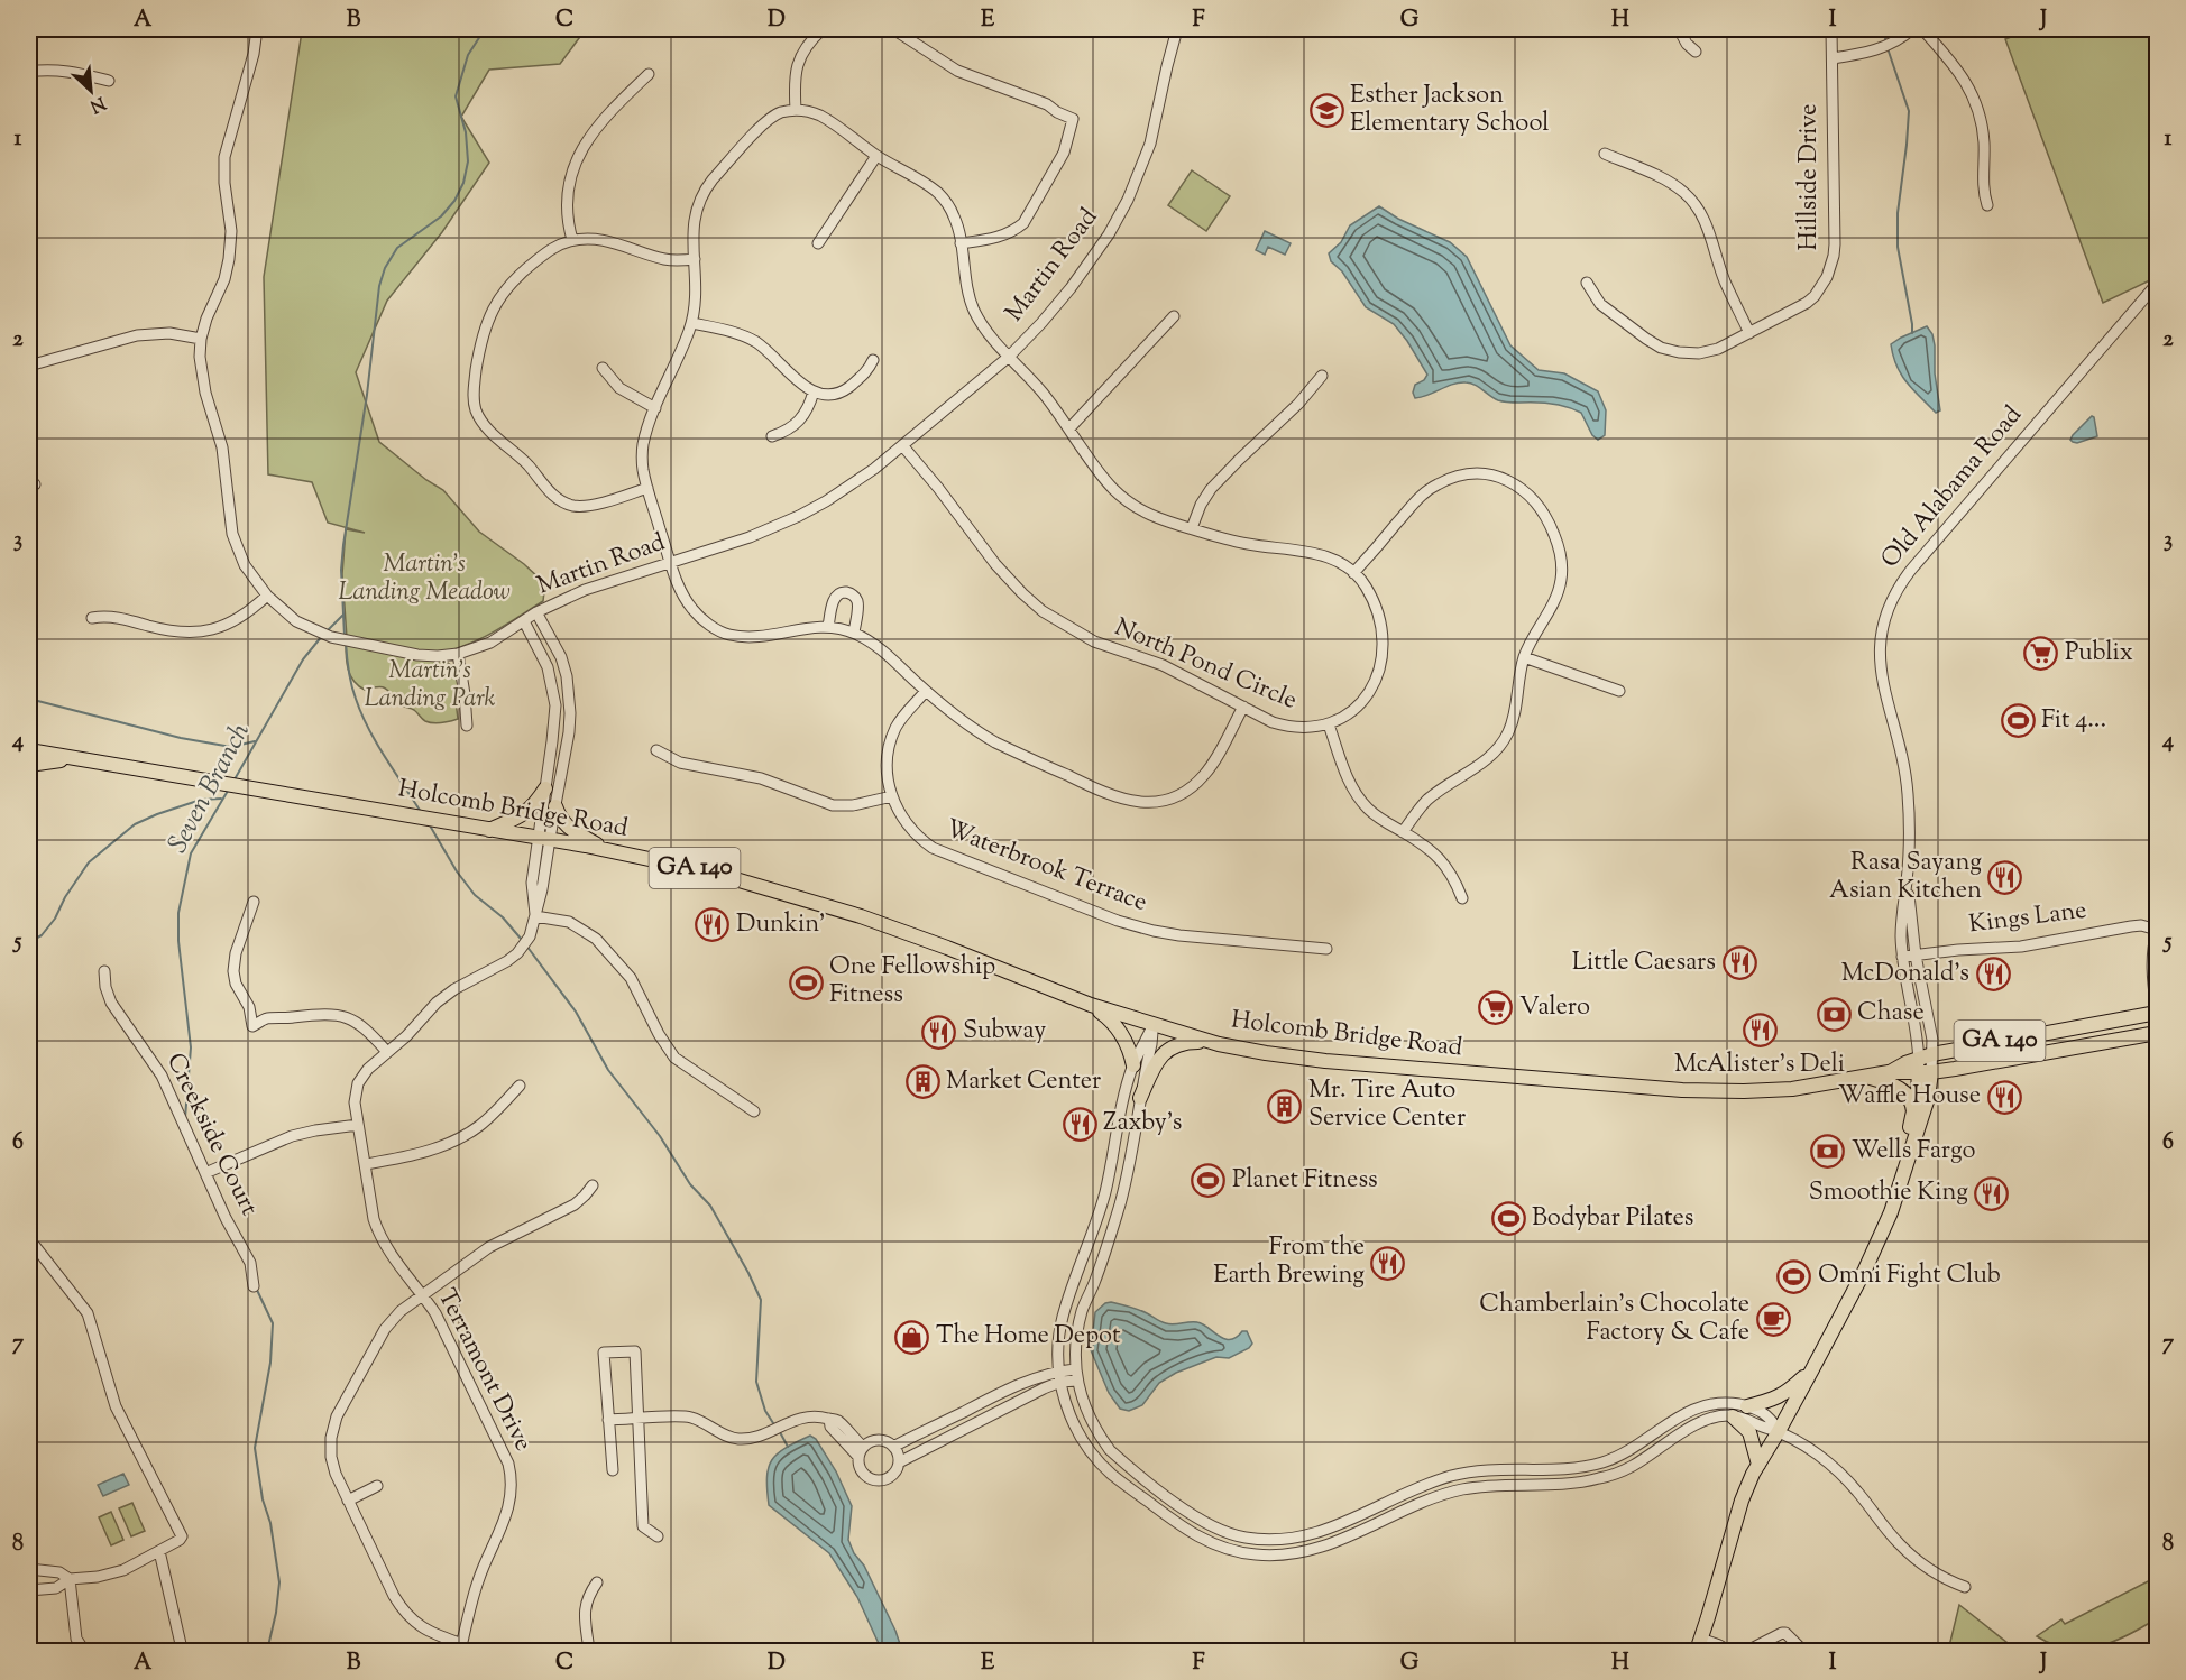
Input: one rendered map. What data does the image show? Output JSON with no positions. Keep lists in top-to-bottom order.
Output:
{
  "streets": {
    "main road": ["Old Alabama Road", "Holcomb Bridge Road", "GA 140"],
    "street": [
      "Hillside Drive",
      "Martin Road",
      "North Pond Circle",
      "Waterbrook Terrace",
      "Kings Lane",
      "Creekside Court",
      "Terramont Drive"
    ]
  },
  "crossings": [
    ["Martin Road", "North Pond Circle"],
    ["Old Alabama Road", "Holcomb Bridge Road"],
    ["Old Alabama Road", "Kings Lane"],
    ["Holcomb Bridge Road", "Terramont Drive"]
  ],
  "water": ["Seven Branch"],
  "parks": ["Martin's Landing Meadow", "Martin's Landing Park"],
  "places": {
    "school or university": ["Esther Jackson Elementary School"],
    "supermarket": ["Publix", "Valero"],
    "sports": [
      "Fit 4...",
      "One Fellowship Fitness",
      "Planet Fitness",
      "Bodybar Pilates",
      "Omni Fight Club"
    ],
    "restaurant": [
      "Rasa Sayang Asian Kitchen",
      "Dunkin'",
      "Little Caesars",
      "McDonald's",
      "McAlister's Deli",
      "Subway",
      "Waffle House",
      "Zaxby's",
      "Smoothie King",
      "From the Earth Brewing"
    ],
    "bank": ["Chase", "Wells Fargo"],
    "building": ["Market Center", "Mr. Tire Auto Service Center"],
    "cafe": ["Chamberlain's Chocolate Factory & Cafe"],
    "shop": ["The Home Depot"]
  },
  "north": "bottom right",
  "grid": {
    "columns": [
      "A",
      "B",
      "C",
      "D",
      "E",
      "F",
      "G",
      "H",
      "I",
      "J"
    ],
    "rows": [
      "1",
      "2",
      "3",
      "4",
      "5",
      "6",
      "7",
      "8"
    ]
  }
}
